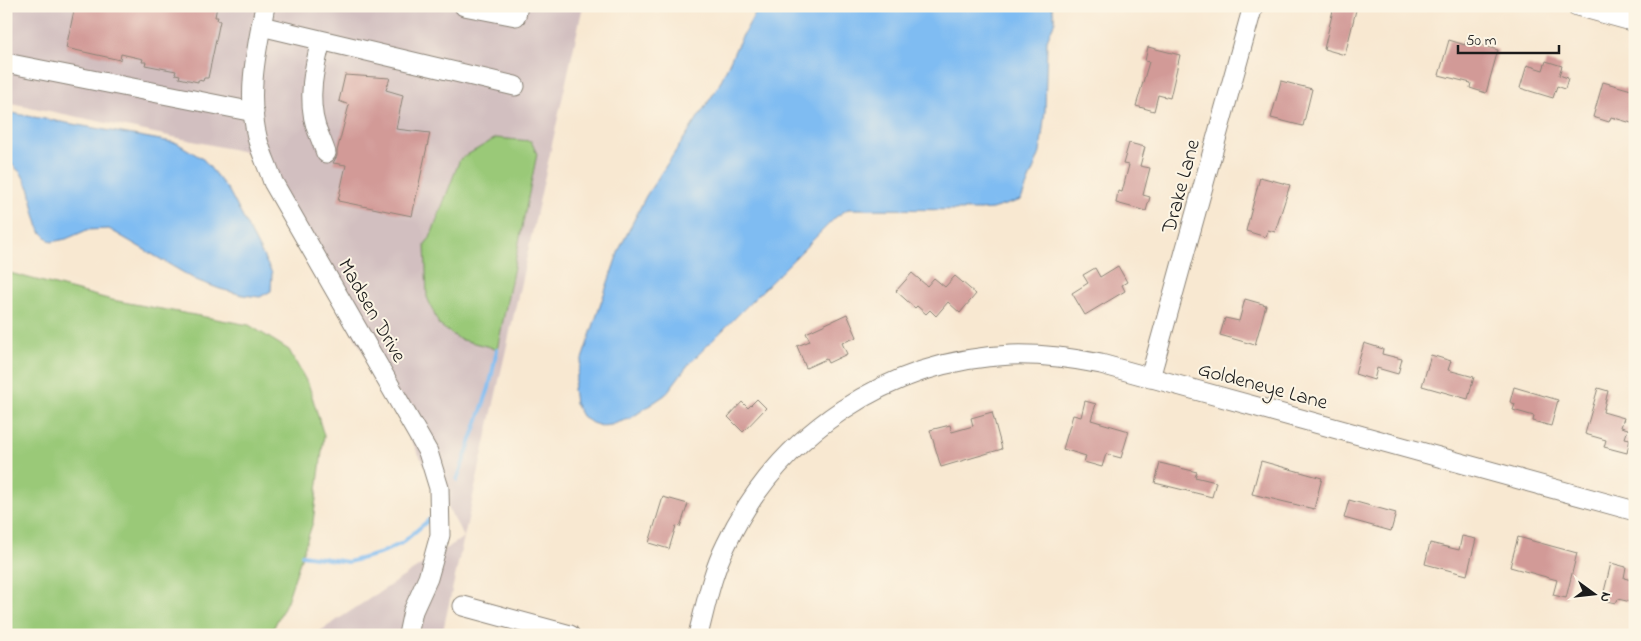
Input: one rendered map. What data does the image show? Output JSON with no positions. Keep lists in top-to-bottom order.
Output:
{
  "streets": {
    "street": ["Drake Lane", "Madsen Drive", "Goldeneye Lane"]
  },
  "crossings": [
    ["Drake Lane", "Goldeneye Lane"]
  ],
  "scale_bar": "50 m",
  "north": "right"
}
